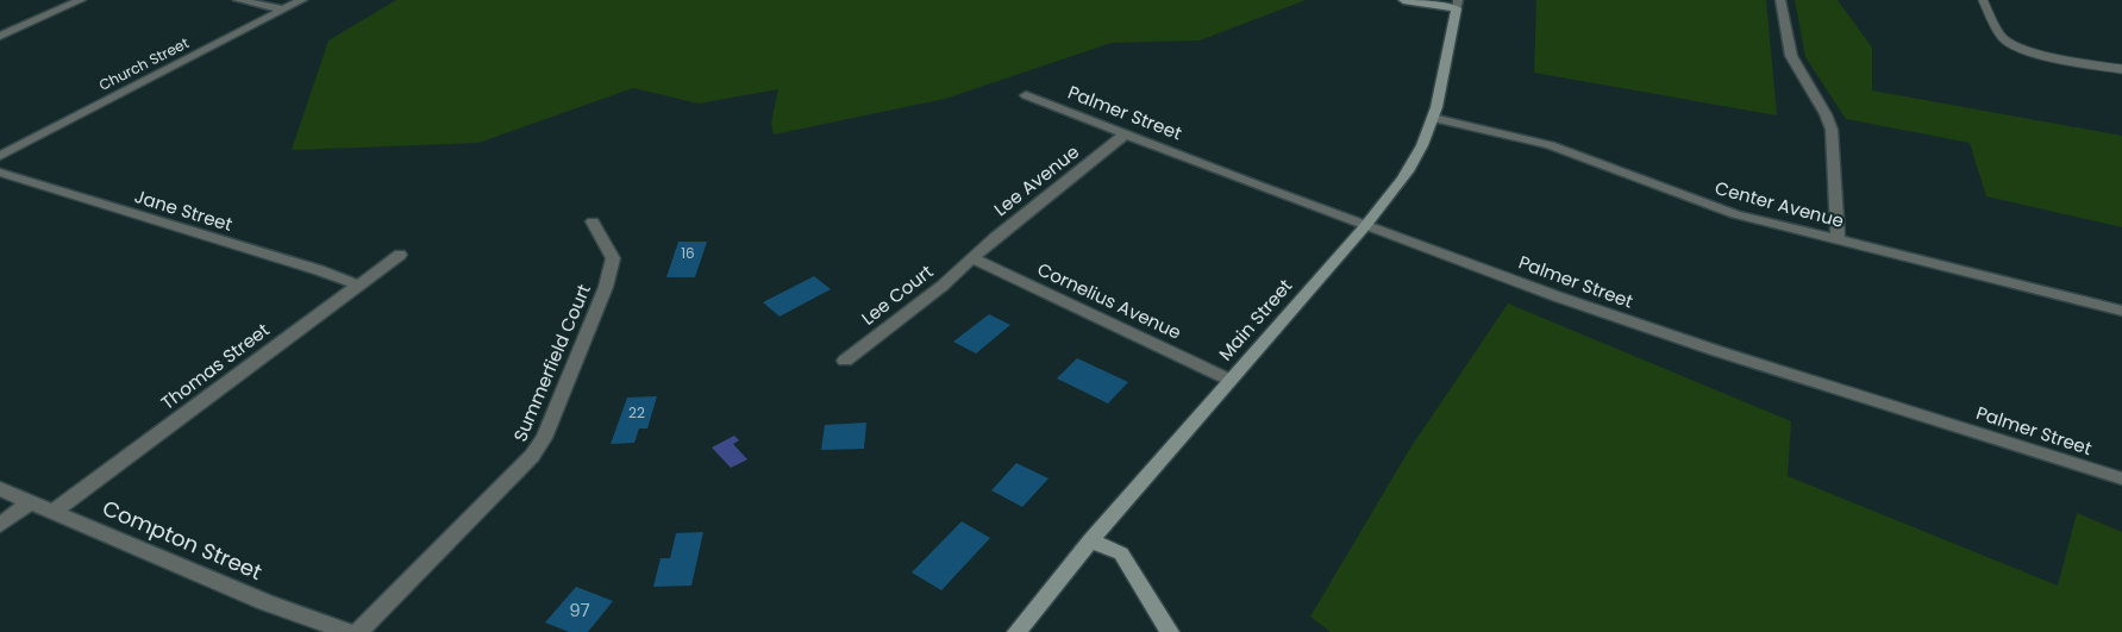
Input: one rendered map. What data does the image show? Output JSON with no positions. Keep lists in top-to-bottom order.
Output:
{
  "streets": {
    "street": [
      "Church Street",
      "Palmer Street",
      "Lee Avenue",
      "Center Avenue",
      "Jane Street",
      "Lee Court",
      "Cornelius Avenue",
      "Main Street",
      "Summerfield Court",
      "Thomas Street",
      "Compton Street"
    ]
  },
  "crossings": [
    ["Palmer Street", "Lee Avenue"],
    ["Palmer Street", "Main Street"],
    ["Lee Avenue", "Lee Court"],
    ["Lee Avenue", "Cornelius Avenue"],
    ["Center Avenue", "Main Street"],
    ["Jane Street", "Thomas Street"],
    ["Lee Court", "Cornelius Avenue"],
    ["Cornelius Avenue", "Main Street"],
    ["Thomas Street", "Compton Street"]
  ],
  "house_numbers": ["16", "22", "97"]
}
